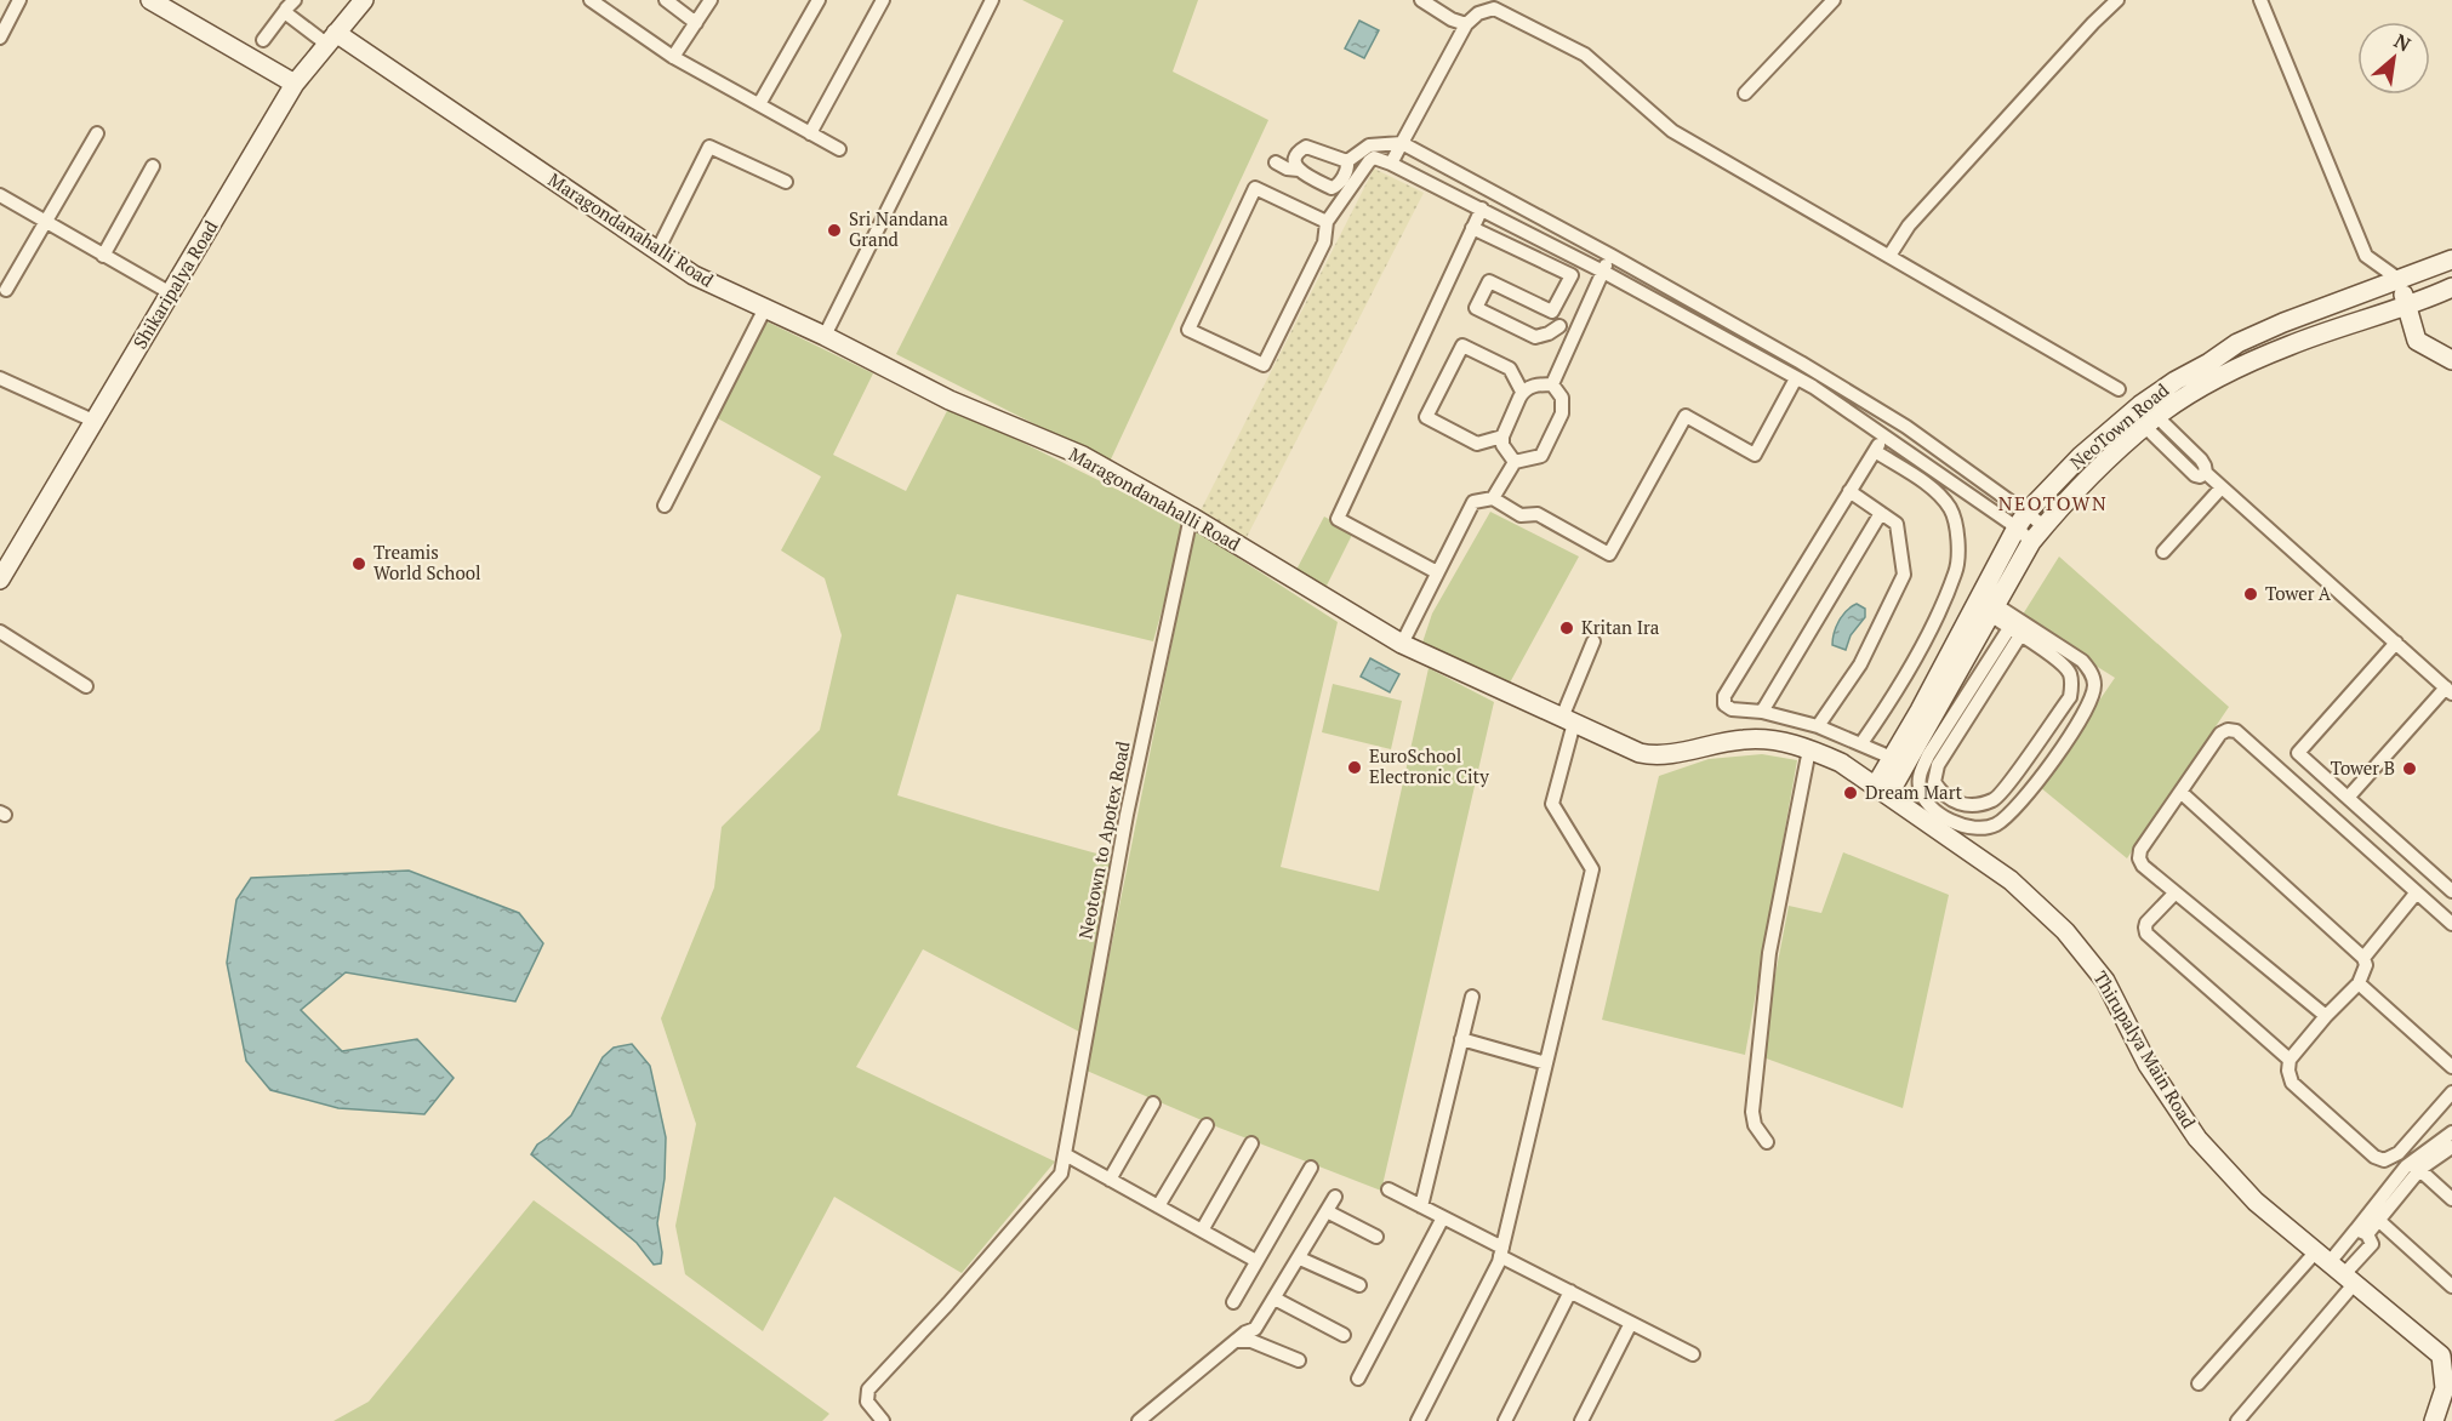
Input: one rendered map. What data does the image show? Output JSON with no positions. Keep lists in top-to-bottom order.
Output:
{
  "streets": {
    "street": [
      "Maragondanahalli Road",
      "Shikaripalya Road",
      "NeoTown Road",
      "Neotown to Apotex Road",
      "Thirupalya Main Road"
    ]
  },
  "crossings": [
    ["Maragondanahalli Road", "Shikaripalya Road"],
    ["Maragondanahalli Road", "NeoTown Road"],
    ["Maragondanahalli Road", "Neotown to Apotex Road"],
    ["Maragondanahalli Road", "Thirupalya Main Road"],
    ["NeoTown Road", "Thirupalya Main Road"]
  ],
  "districts": ["NEOTOWN"],
  "places": [
    "Sri Nandana Grand",
    "Treamis World School",
    "Tower A",
    "Kritan Ira",
    "EuroSchool Electronic City",
    "Tower B",
    "Dream Mart"
  ],
  "north": "top right"
}
